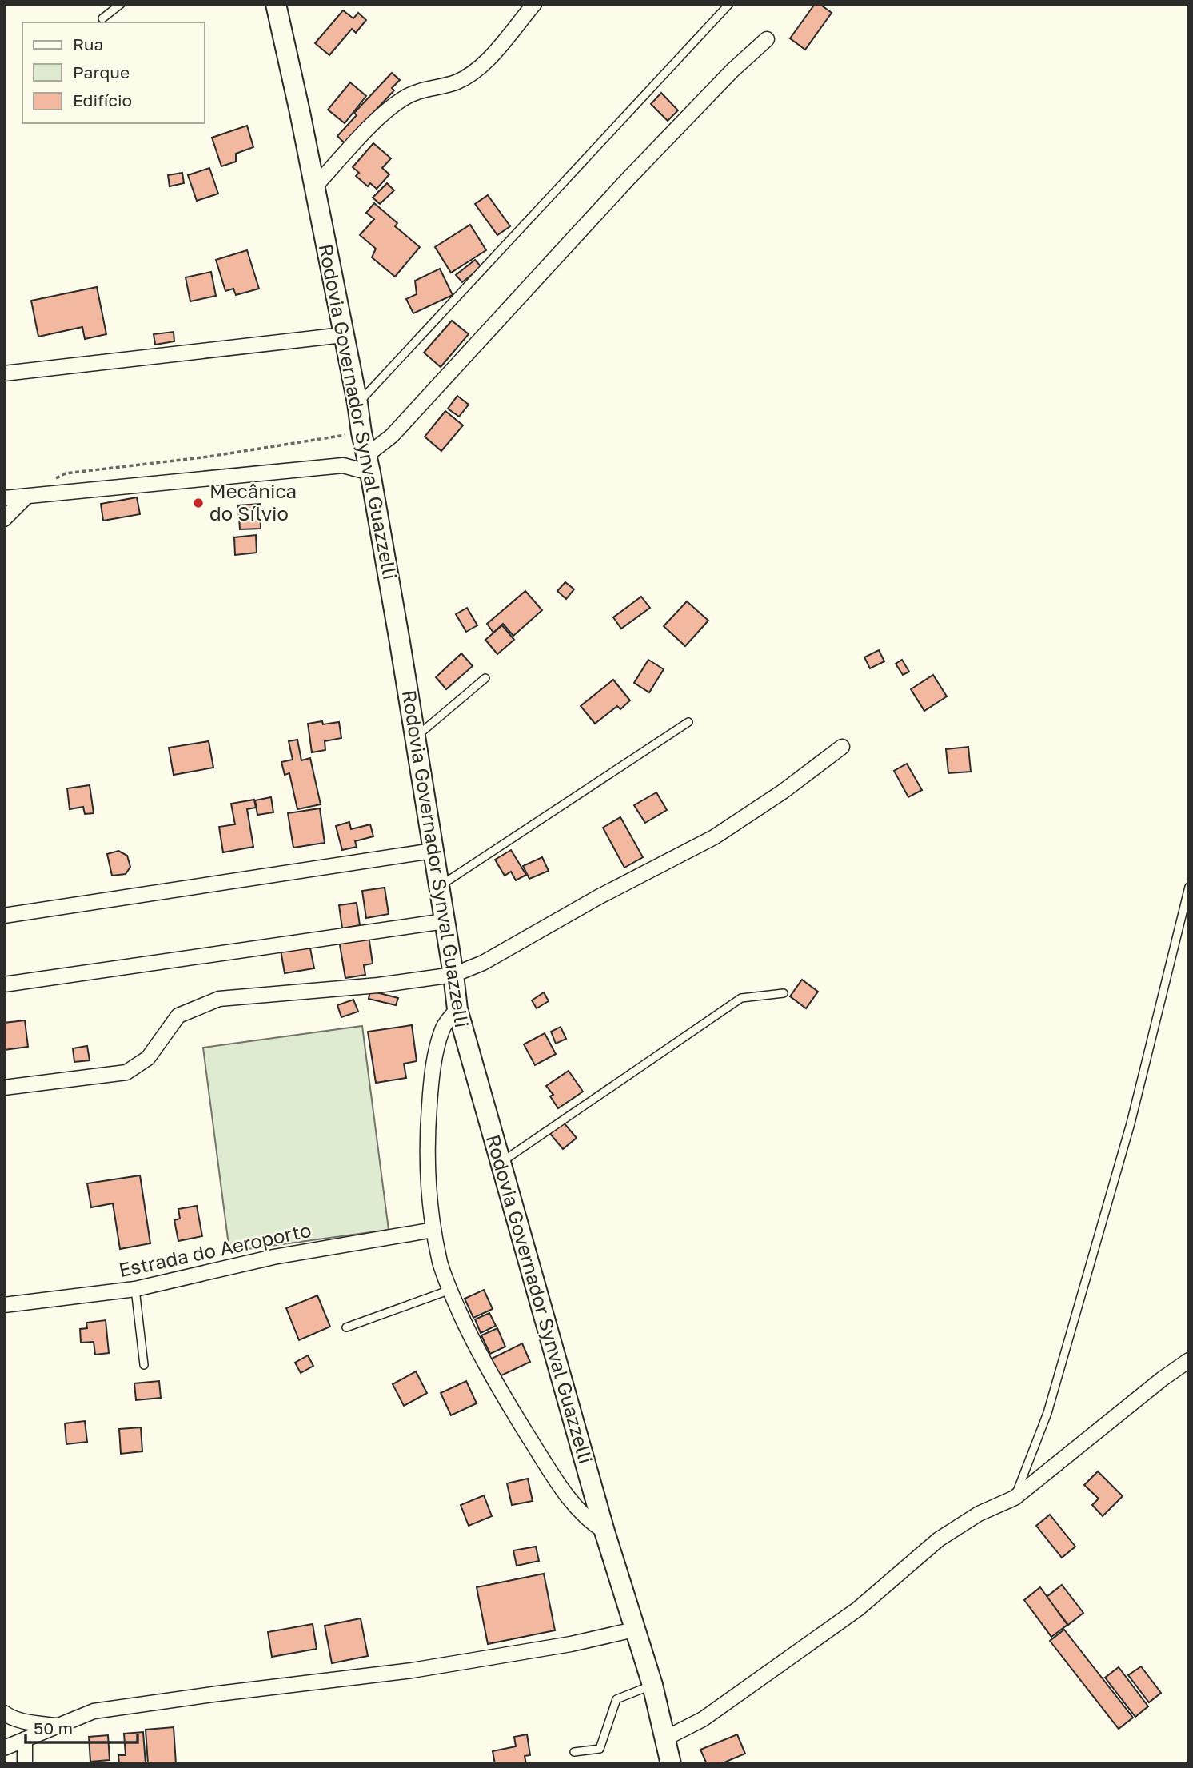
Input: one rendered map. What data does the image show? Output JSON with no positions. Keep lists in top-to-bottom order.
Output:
{
  "streets": {
    "main road": ["Rodovia Governador Synval Guazzelli"],
    "street": ["Estrada do Aeroporto"]
  },
  "places": ["Mecânica do Sílvio"],
  "legend": ["Rua", "Parque", "Edifício"],
  "scale_bar": "50 m"
}
